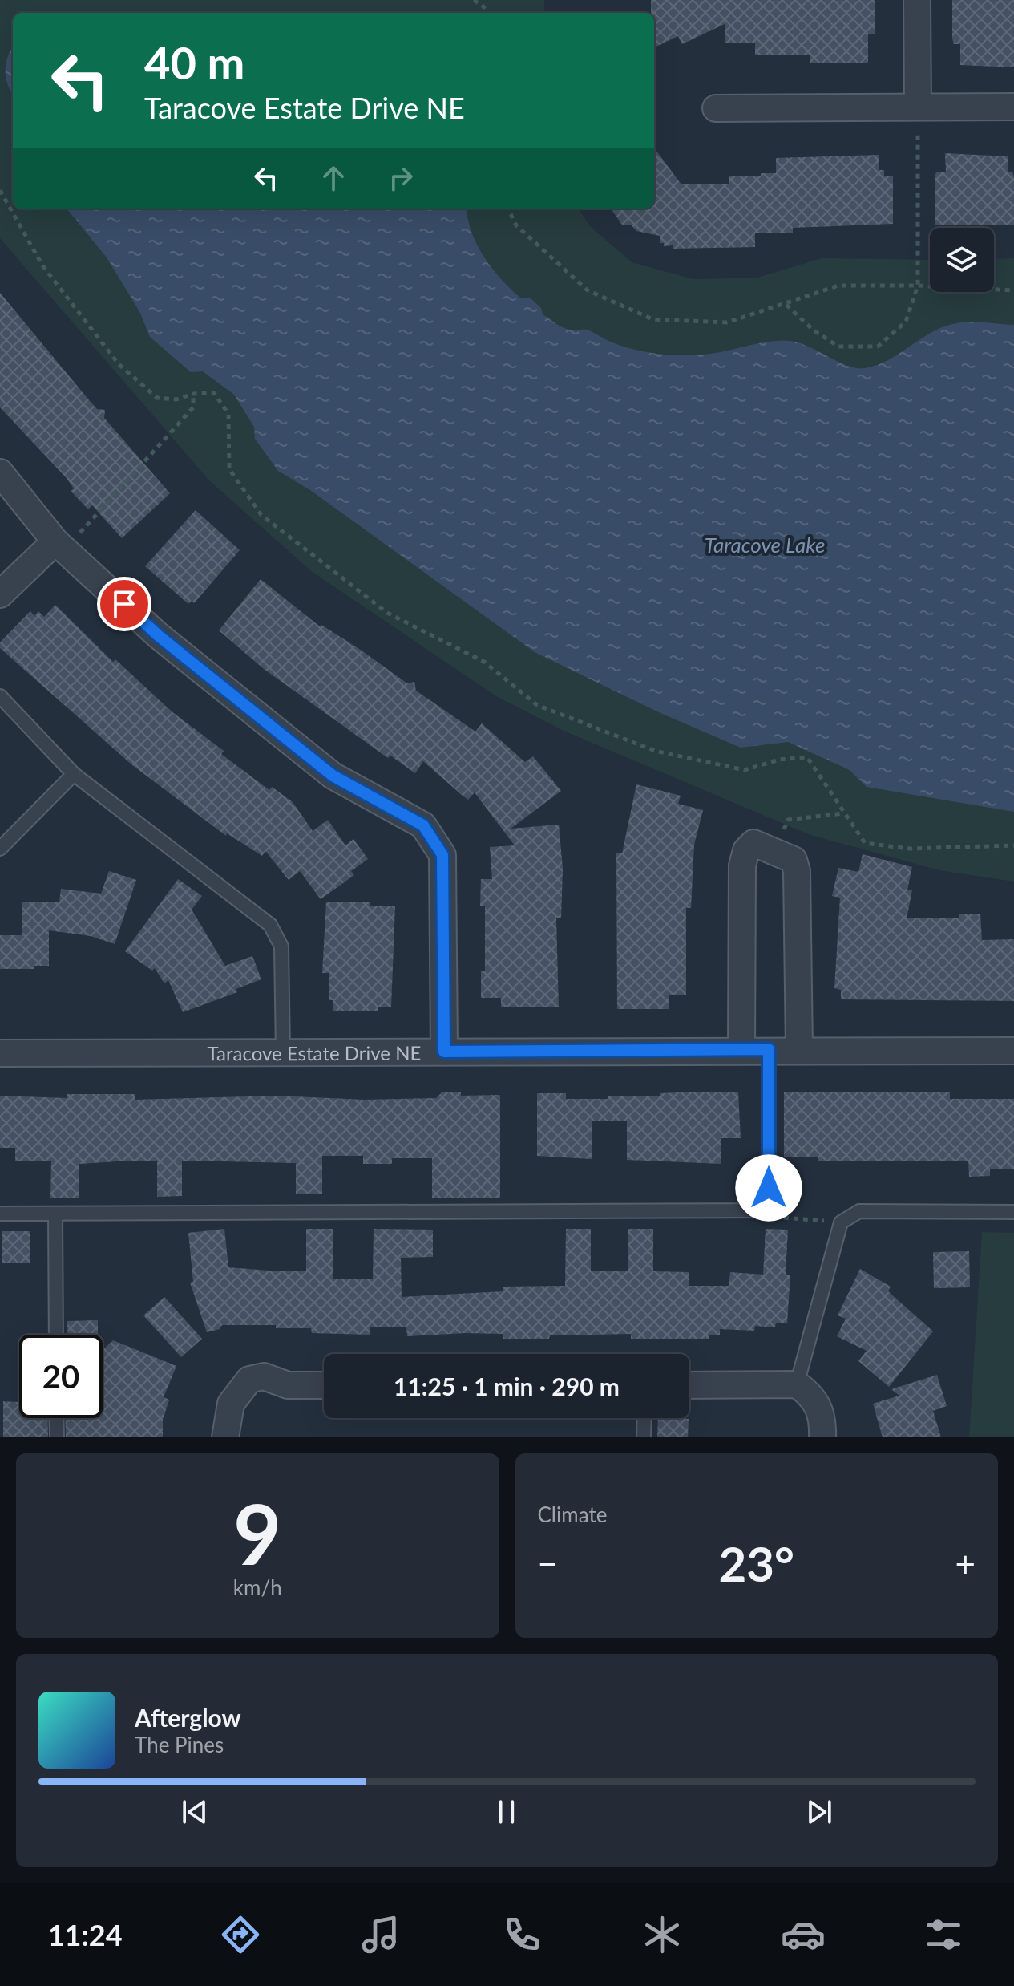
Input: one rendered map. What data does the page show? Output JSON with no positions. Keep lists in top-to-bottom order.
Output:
{
  "streets": {
    "street": ["Taracove Estate Drive NE"]
  },
  "water": ["Taracove Lake"],
  "page": {
    "turn": ["40 m", "Taracove Estate Drive NE"],
    "limit": "20",
    "trip": "11:25 · 1 min · 290 m",
    "tile": [
      ["9", "km/h"],
      "Climate"
    ],
    "heat": ["−", "23°", "+"],
    "song": ["Afterglow", "The Pines"],
    "tabs": "11:24"
  }
}
